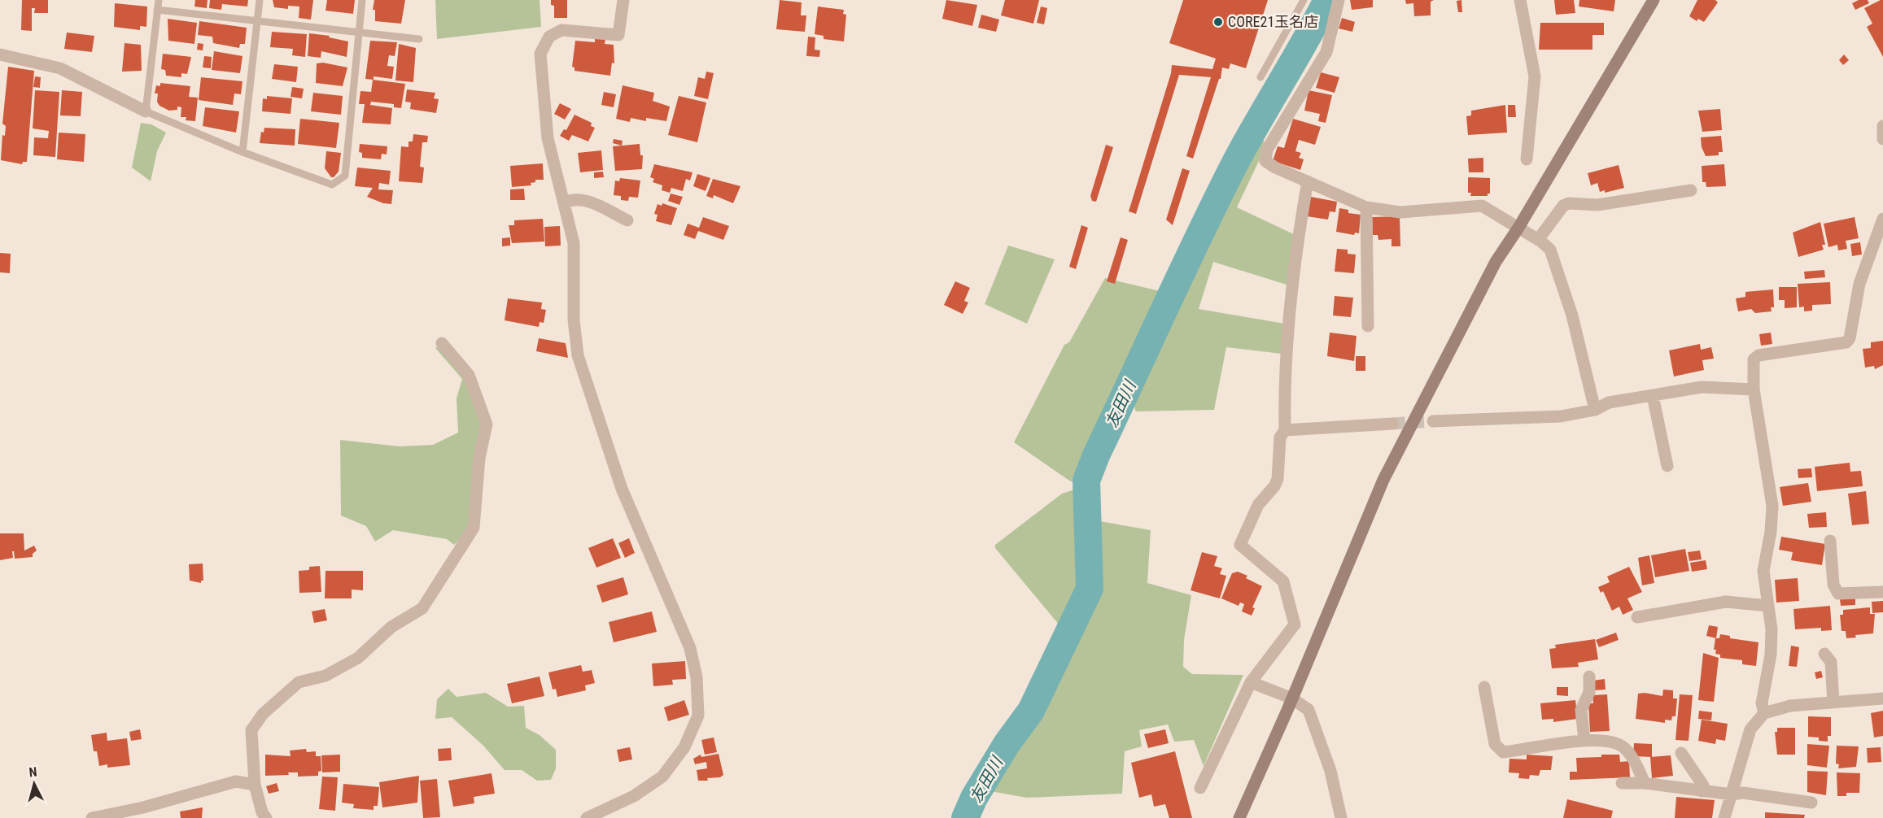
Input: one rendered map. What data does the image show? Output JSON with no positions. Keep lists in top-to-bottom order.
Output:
{
  "water": ["友田川"],
  "places": ["CORE21玉名店"],
  "north": "top"
}
